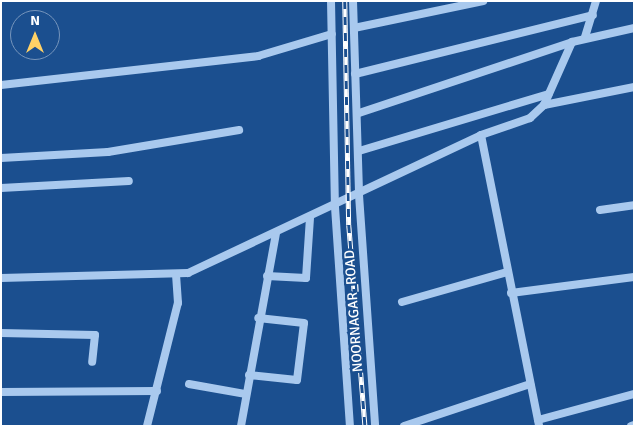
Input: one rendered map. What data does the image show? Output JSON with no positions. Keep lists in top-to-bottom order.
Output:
{
  "streets": {
    "street": ["NOORNAGAR_ROAD"]
  },
  "north": "top"
}
